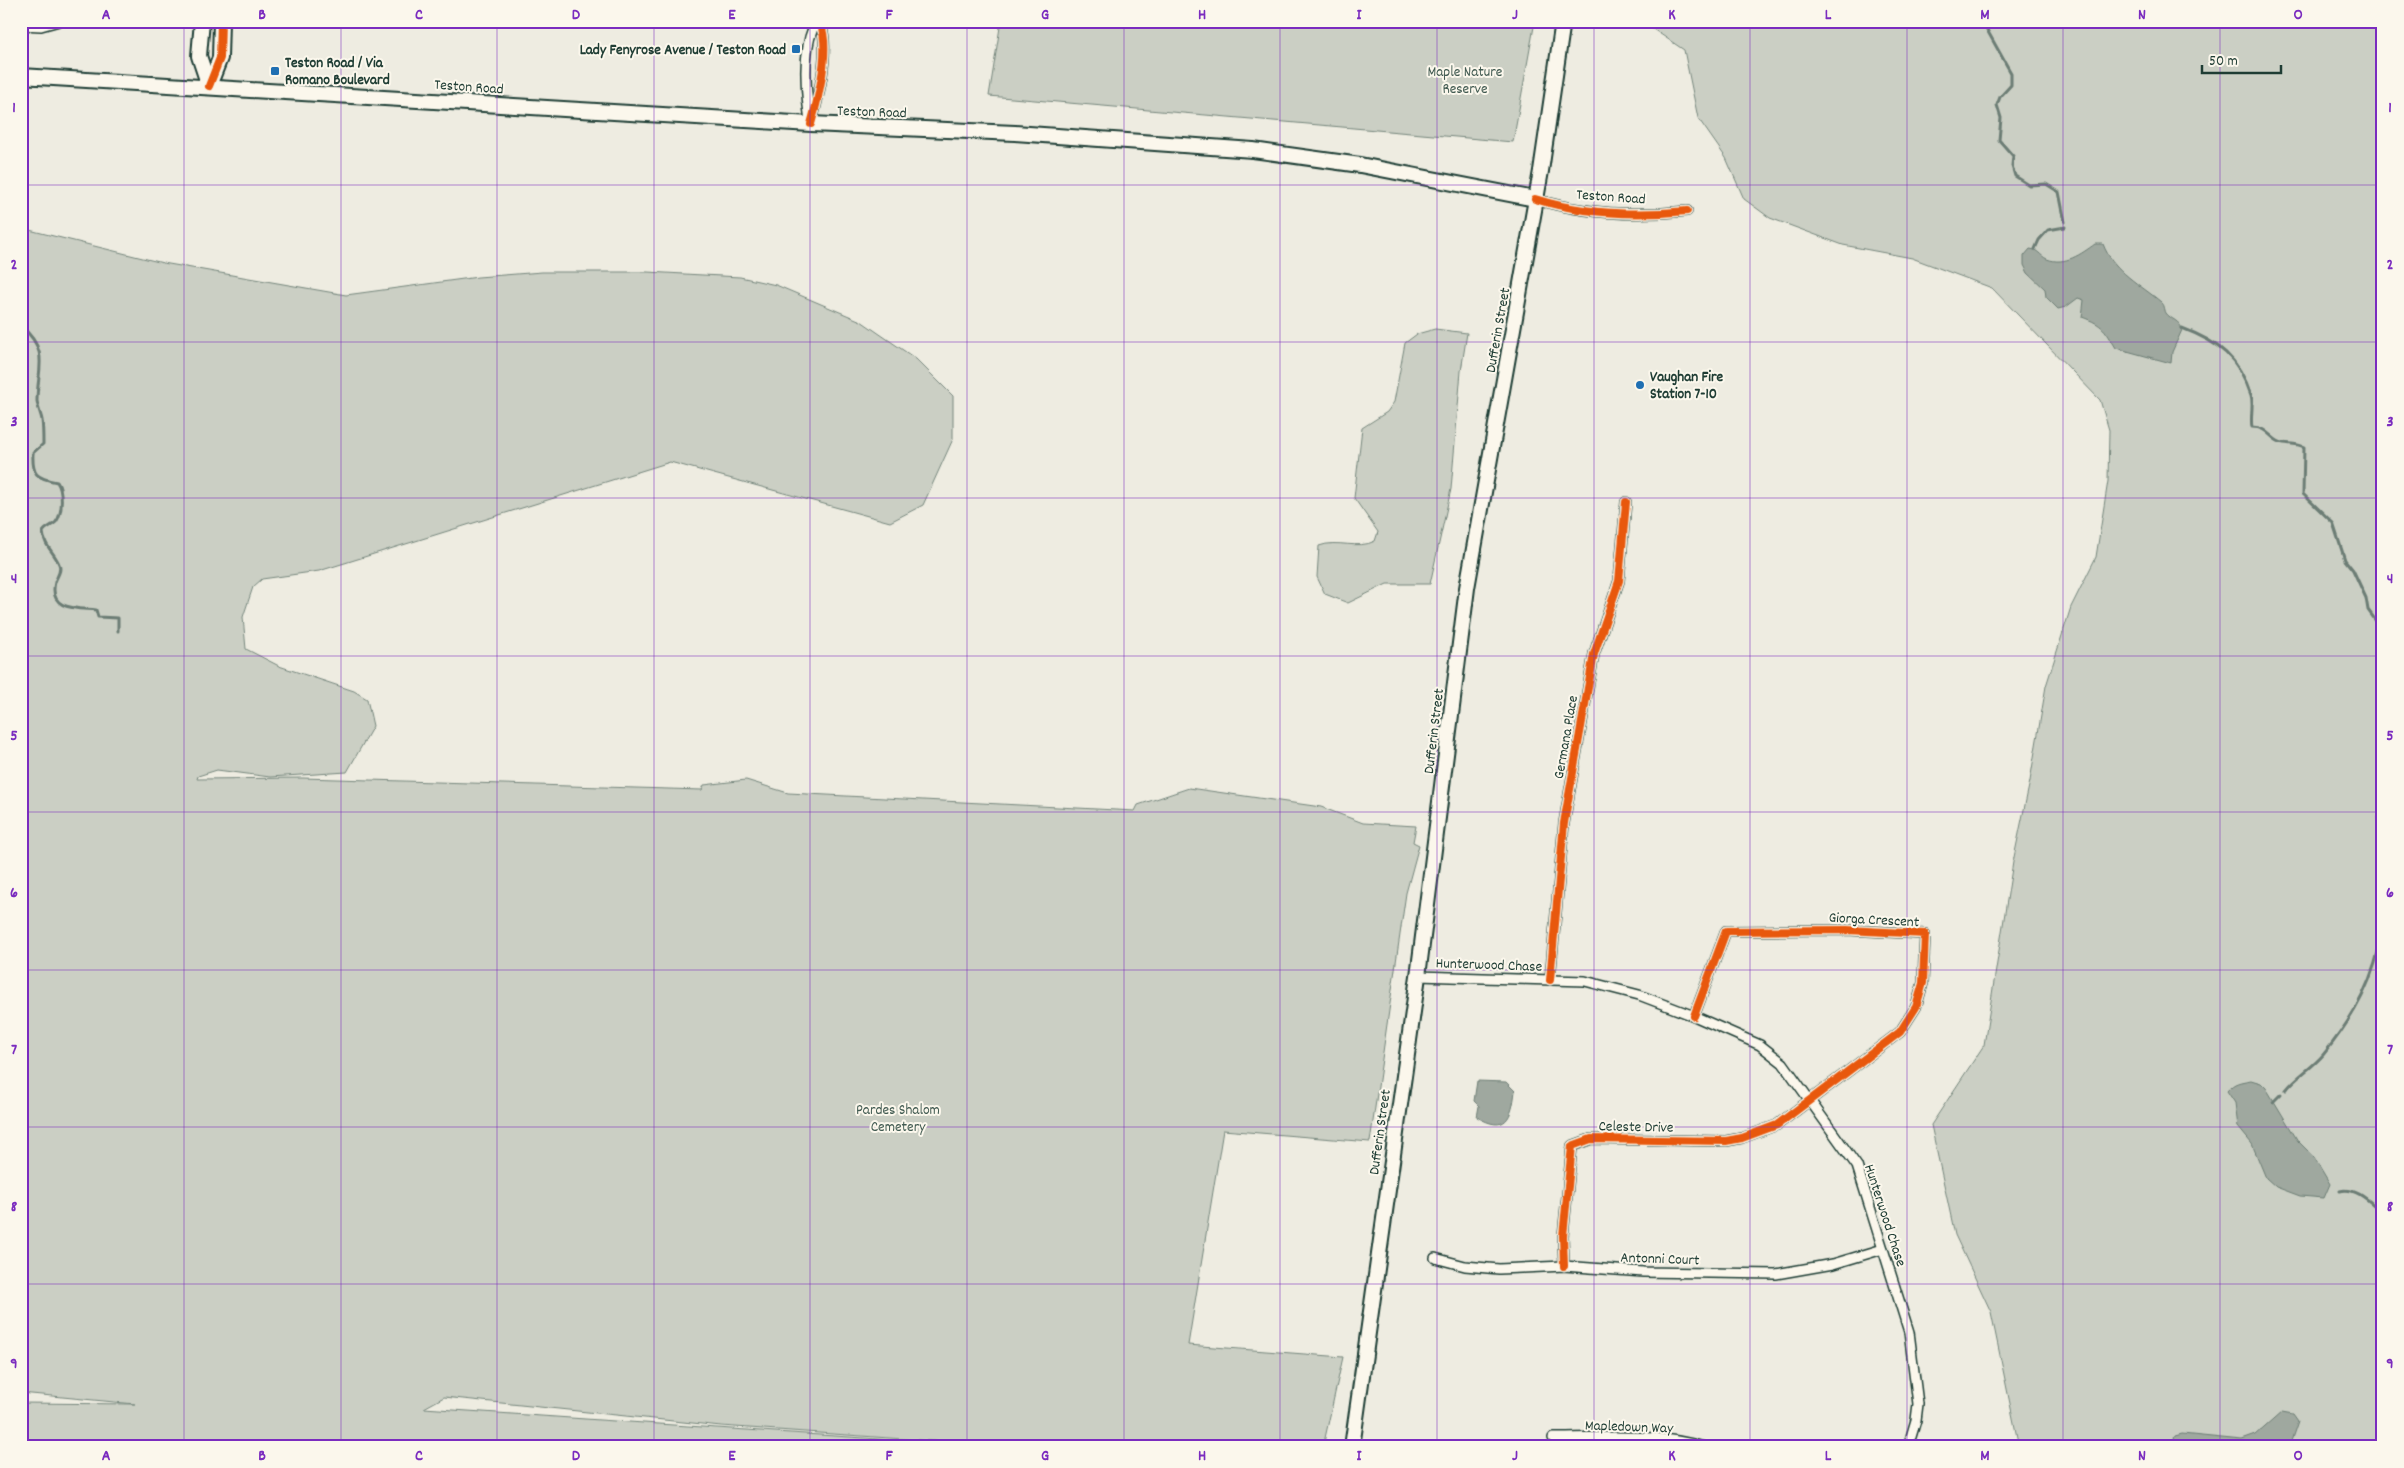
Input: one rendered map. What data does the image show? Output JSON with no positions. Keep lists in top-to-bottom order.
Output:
{
  "streets": {
    "main road": ["Teston Road", "Dufferin Street"],
    "street": [
      "Germana Place",
      "Giorga Crescent",
      "Hunterwood Chase",
      "Celeste Drive",
      "Antonni Court",
      "Mapledown Way"
    ]
  },
  "crossings": [
    ["Teston Road", "Dufferin Street"],
    ["Dufferin Street", "Hunterwood Chase"],
    ["Germana Place", "Hunterwood Chase"],
    ["Giorga Crescent", "Hunterwood Chase"],
    ["Giorga Crescent", "Celeste Drive"],
    ["Hunterwood Chase", "Celeste Drive"],
    ["Hunterwood Chase", "Antonni Court"],
    ["Celeste Drive", "Antonni Court"]
  ],
  "parks": ["Maple Nature Reserve", "Pardes Shalom Cemetery"],
  "places": {
    "transit": ["Lady Fenyrose Avenue / Teston Road", "Teston Road / Via Romano Boulevard"],
    "other": ["Vaughan Fire Station 7-10"]
  },
  "scale_bar": "50 m",
  "grid": {
    "columns": [
      "A",
      "B",
      "C",
      "D",
      "E",
      "F",
      "G",
      "H",
      "I",
      "J",
      "K",
      "L",
      "M",
      "N",
      "O"
    ],
    "rows": [
      "1",
      "2",
      "3",
      "4",
      "5",
      "6",
      "7",
      "8",
      "9"
    ]
  }
}
